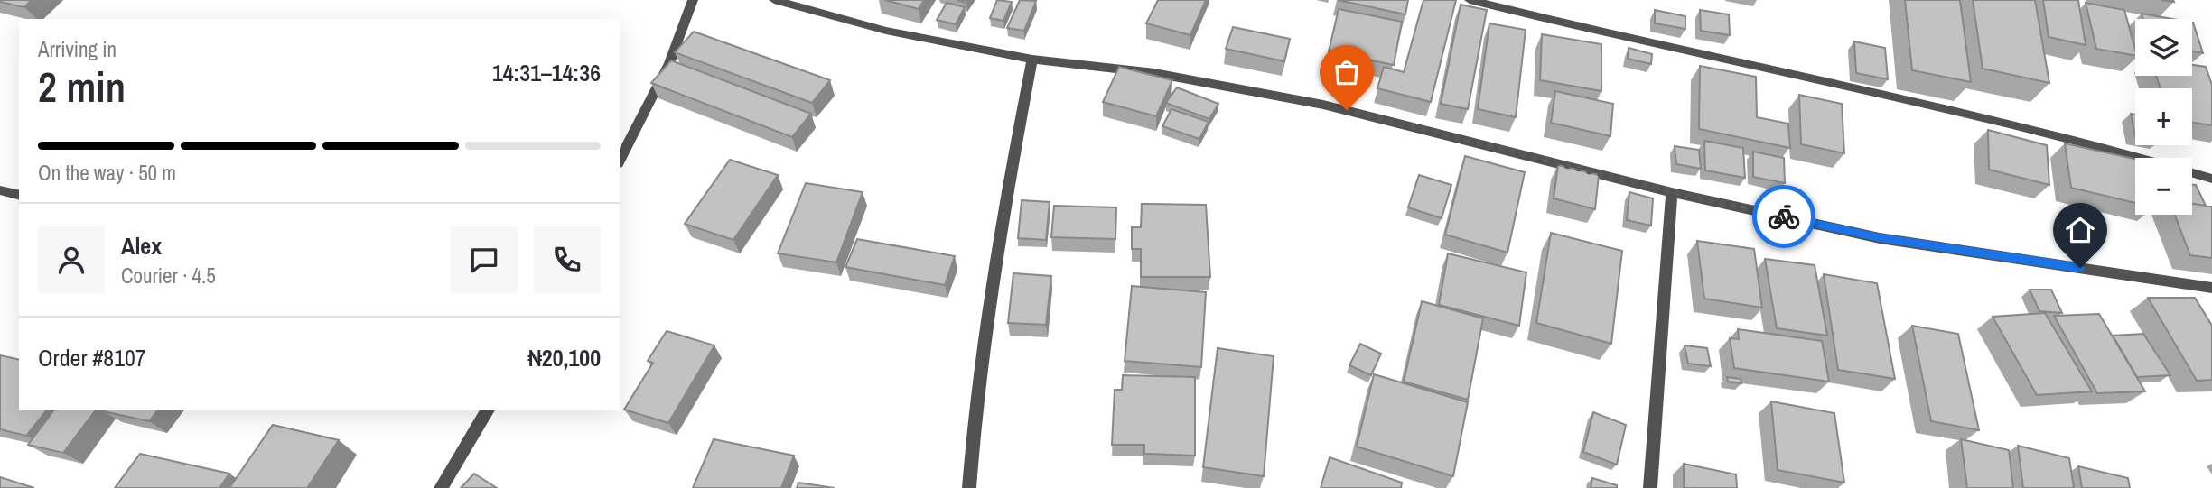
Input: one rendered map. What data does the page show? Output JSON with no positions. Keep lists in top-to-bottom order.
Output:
{
  "page": {
    "map_buttons": ["+", "−"],
    "heading": ["2 min", "Arriving in", "14:31–14:36"],
    "panel": [
      "Alex",
      "Courier · 4.5",
      "Order #8107",
      "₦20,100"
    ],
    "bar": "On the way · 50 m"
  }
}
